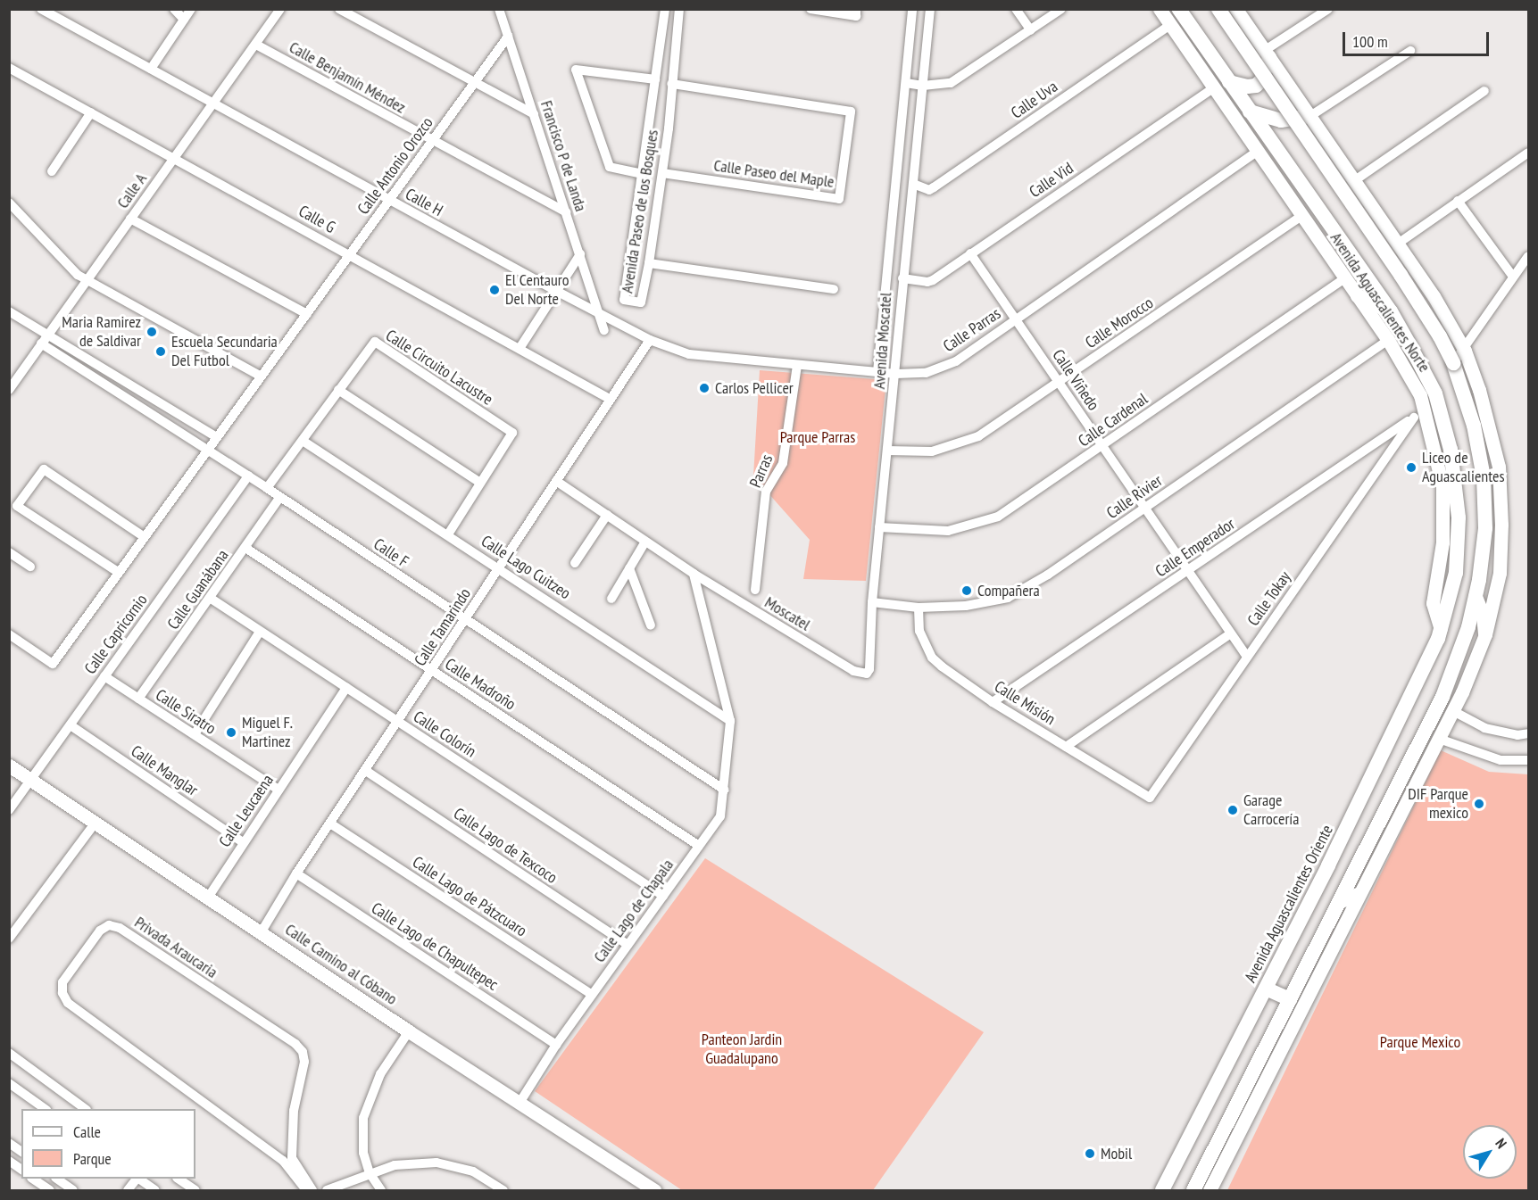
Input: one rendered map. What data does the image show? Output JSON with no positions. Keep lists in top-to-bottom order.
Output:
{
  "streets": {
    "main road": ["Avenida Aguascalientes Norte", "Avenida Aguascalientes Oriente"],
    "street": [
      "Calle Benjamín Méndez",
      "Calle Uva",
      "Francisco P de Landa",
      "Calle Antonio Orozco",
      "Calle Paseo del Maple",
      "Calle Vid",
      "Calle A",
      "Calle H",
      "Avenida Paseo de los Bosques",
      "Calle G",
      "Calle Morocco",
      "Calle Parras",
      "Avenida Moscatel",
      "Calle Circuito Lacustre",
      "Calle Viñedo",
      "Calle Cardenal",
      "Parras",
      "Calle Rivier",
      "Calle Emperador",
      "Calle F",
      "Calle Lago Cuitzeo",
      "Calle Guanábana",
      "Calle Tokay",
      "Moscatel",
      "Calle Tamarindo",
      "Calle Capricornio",
      "Calle Madroño",
      "Calle Misión",
      "Calle Siratro",
      "Calle Colorín",
      "Calle Manglar",
      "Calle Leucaena",
      "Calle Lago de Texcoco",
      "Calle Lago de Pátzcuaro",
      "Calle Lago de Chapala",
      "Calle Lago de Chapultepec",
      "Privada Araucaria",
      "Calle Camino al Cóbano"
    ]
  },
  "crossings": [
    ["Calle Benjamín Méndez", "Francisco P de Landa"],
    ["Calle Benjamín Méndez", "Calle Antonio Orozco"],
    ["Calle Benjamín Méndez", "Calle A"],
    ["Calle Uva", "Avenida Aguascalientes Norte"],
    ["Calle Uva", "Avenida Moscatel"],
    ["Francisco P de Landa", "Calle Antonio Orozco"],
    ["Francisco P de Landa", "Calle H"],
    ["Francisco P de Landa", "Calle Parras"],
    ["Calle Antonio Orozco", "Calle H"],
    ["Calle Antonio Orozco", "Calle G"],
    ["Calle Antonio Orozco", "Calle F"],
    ["Calle Paseo del Maple", "Avenida Paseo de los Bosques"],
    ["Calle Vid", "Avenida Aguascalientes Norte"],
    ["Calle Vid", "Avenida Moscatel"],
    ["Calle Vid", "Calle Viñedo"],
    ["Calle A", "Calle H"],
    ["Calle A", "Calle G"],
    ["Calle A", "Calle F"],
    ["Calle H", "Calle Parras"],
    ["Calle G", "Calle Tamarindo"],
    ["Avenida Aguascalientes Norte", "Calle Morocco"],
    ["Avenida Aguascalientes Norte", "Calle Parras"],
    ["Avenida Aguascalientes Norte", "Calle Cardenal"],
    ["Avenida Aguascalientes Norte", "Calle Rivier"],
    ["Avenida Aguascalientes Norte", "Calle Emperador"],
    ["Avenida Aguascalientes Norte", "Avenida Aguascalientes Oriente"],
    ["Calle Morocco", "Avenida Moscatel"],
    ["Calle Morocco", "Calle Viñedo"],
    ["Calle Parras", "Avenida Moscatel"],
    ["Calle Parras", "Calle Viñedo"],
    ["Calle Parras", "Parras"],
    ["Calle Parras", "Calle Tamarindo"],
    ["Avenida Moscatel", "Calle Cardenal"],
    ["Avenida Moscatel", "Calle Rivier"],
    ["Avenida Moscatel", "Moscatel"],
    ["Calle Circuito Lacustre", "Calle F"],
    ["Calle Circuito Lacustre", "Calle Lago Cuitzeo"],
    ["Calle Viñedo", "Calle Cardenal"],
    ["Calle Viñedo", "Calle Rivier"],
    ["Calle Viñedo", "Calle Emperador"],
    ["Calle Viñedo", "Calle Tokay"],
    ["Calle Rivier", "Calle Misión"],
    ["Calle Emperador", "Calle Tokay"],
    ["Calle Emperador", "Calle Misión"],
    ["Calle F", "Calle Guanábana"],
    ["Calle F", "Calle Tamarindo"],
    ["Calle F", "Calle Capricornio"],
    ["Calle F", "Calle Lago de Chapala"],
    ["Calle Lago Cuitzeo", "Calle Tamarindo"],
    ["Calle Lago Cuitzeo", "Calle Lago de Chapala"],
    ["Calle Guanábana", "Calle Madroño"],
    ["Calle Guanábana", "Calle Siratro"],
    ["Calle Guanábana", "Calle Colorín"],
    ["Calle Tokay", "Calle Misión"],
    ["Moscatel", "Calle Tamarindo"],
    ["Moscatel", "Calle Lago de Chapala"],
    ["Calle Tamarindo", "Calle Madroño"],
    ["Calle Tamarindo", "Calle Colorín"],
    ["Calle Tamarindo", "Calle Lago de Texcoco"],
    ["Calle Tamarindo", "Calle Lago de Pátzcuaro"],
    ["Calle Tamarindo", "Calle Lago de Chapultepec"],
    ["Calle Tamarindo", "Calle Camino al Cóbano"],
    ["Calle Capricornio", "Calle Siratro"],
    ["Calle Capricornio", "Calle Manglar"],
    ["Calle Capricornio", "Calle Camino al Cóbano"],
    ["Calle Madroño", "Calle Lago de Chapala"],
    ["Calle Siratro", "Calle Leucaena"],
    ["Calle Colorín", "Calle Leucaena"],
    ["Calle Colorín", "Calle Lago de Chapala"],
    ["Calle Manglar", "Calle Leucaena"],
    ["Calle Leucaena", "Calle Camino al Cóbano"],
    ["Calle Lago de Texcoco", "Calle Lago de Chapala"],
    ["Calle Lago de Pátzcuaro", "Calle Lago de Chapala"],
    ["Calle Lago de Chapala", "Calle Lago de Chapultepec"],
    ["Calle Lago de Chapala", "Calle Camino al Cóbano"]
  ],
  "parks": ["Parque Parras", "Panteon Jardin Guadalupano", "Parque Mexico"],
  "places": [
    "El Centauro Del Norte",
    "Maria Ramirez de Saldivar",
    "Escuela Secundaria Del Futbol",
    "Carlos Pellicer",
    "Liceo de Aguascalientes",
    "Compañera",
    "Miguel F. Martinez",
    "DIF Parque mexico",
    "Garage Carrocería",
    "Mobil"
  ],
  "legend": ["Calle", "Parque"],
  "scale_bar": "100 m",
  "north": "top right"
}
